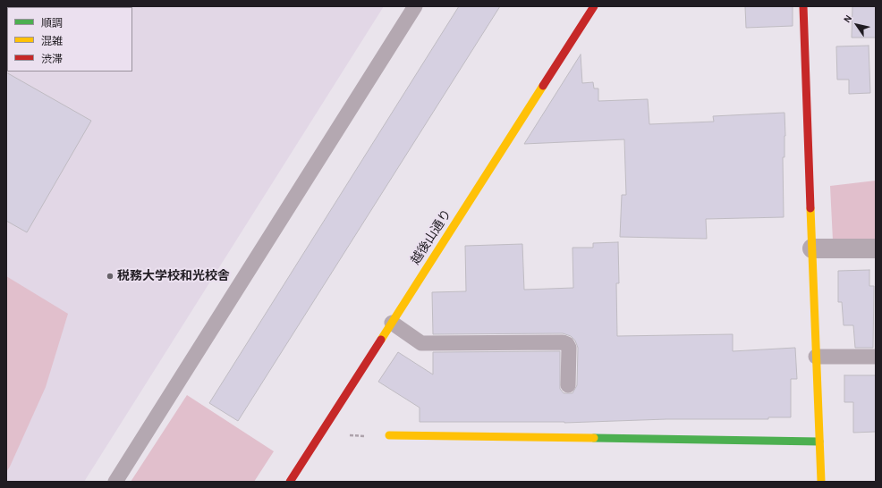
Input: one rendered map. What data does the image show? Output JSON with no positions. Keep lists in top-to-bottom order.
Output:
{
  "streets": {
    "street": ["越後山通り"]
  },
  "places": ["税務大学校和光校舎"],
  "legend": ["順調", "混雑", "渋滞"],
  "north": "top left"
}
